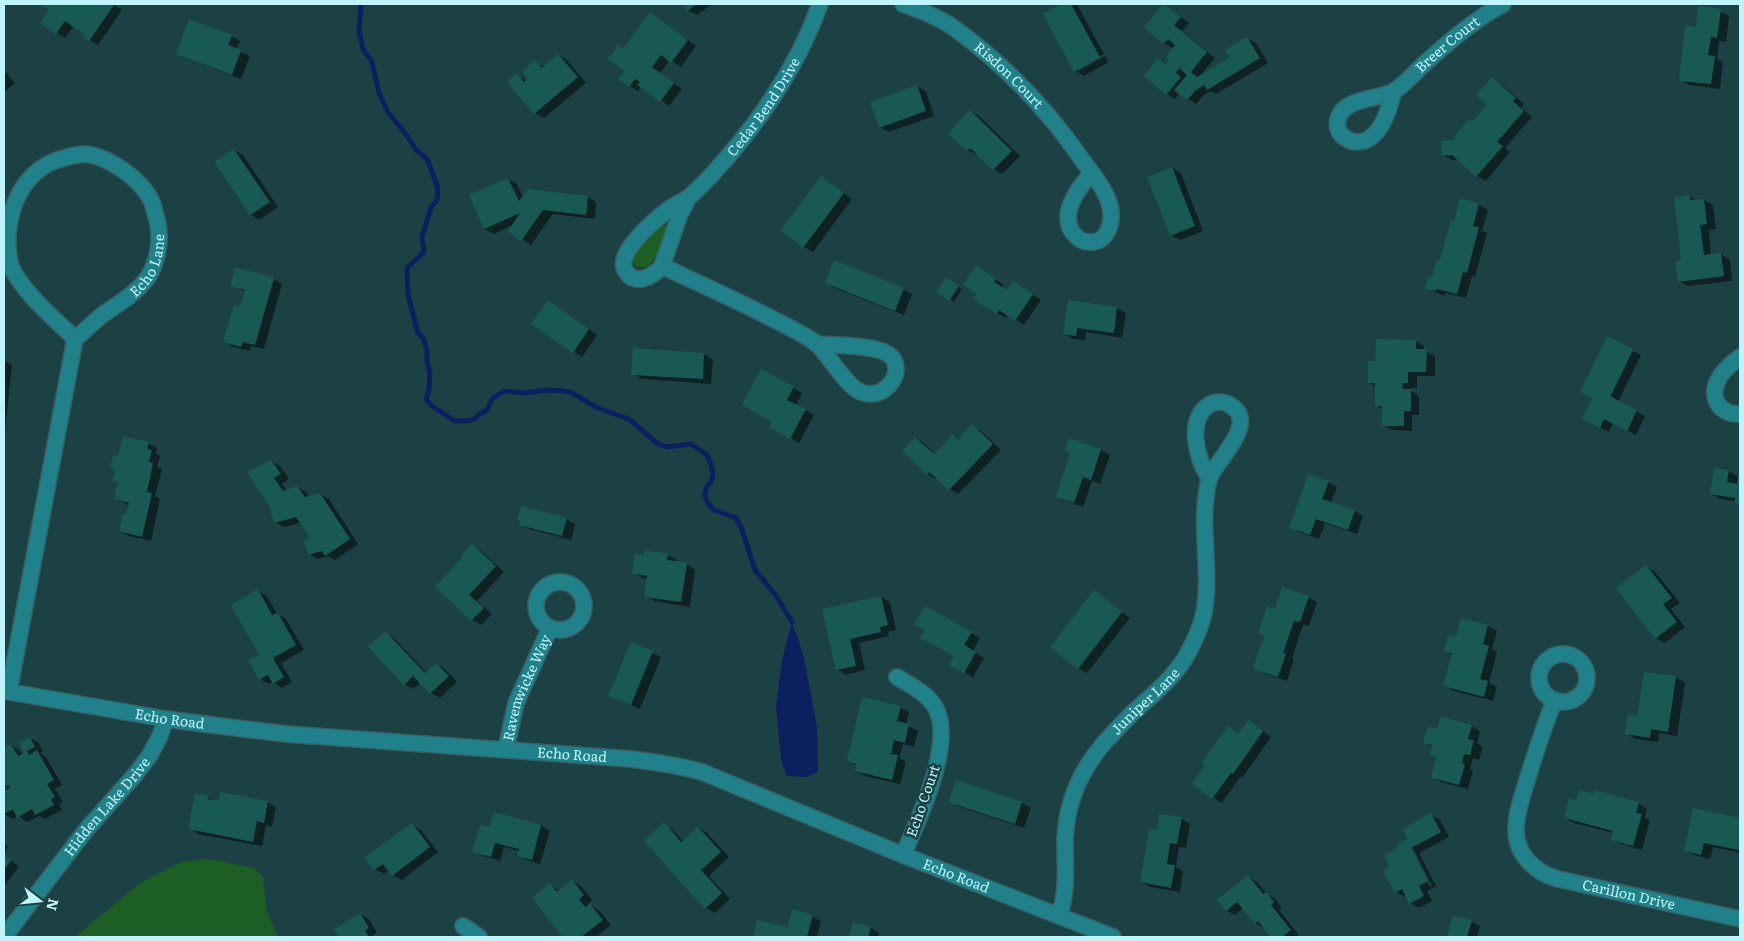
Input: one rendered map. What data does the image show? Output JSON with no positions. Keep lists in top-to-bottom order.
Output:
{
  "streets": {
    "street": [
      "Breer Court",
      "Risdon Court",
      "Cedar Bend Drive",
      "Echo Lane",
      "Ravenwicke Way",
      "Juniper Lane",
      "Echo Road",
      "Echo Court",
      "Hidden Lake Drive",
      "Carillon Drive"
    ]
  },
  "crossings": [
    ["Ravenwicke Way", "Echo Road"],
    ["Juniper Lane", "Echo Road"],
    ["Echo Road", "Echo Court"],
    ["Echo Road", "Hidden Lake Drive"]
  ],
  "north": "right"
}
